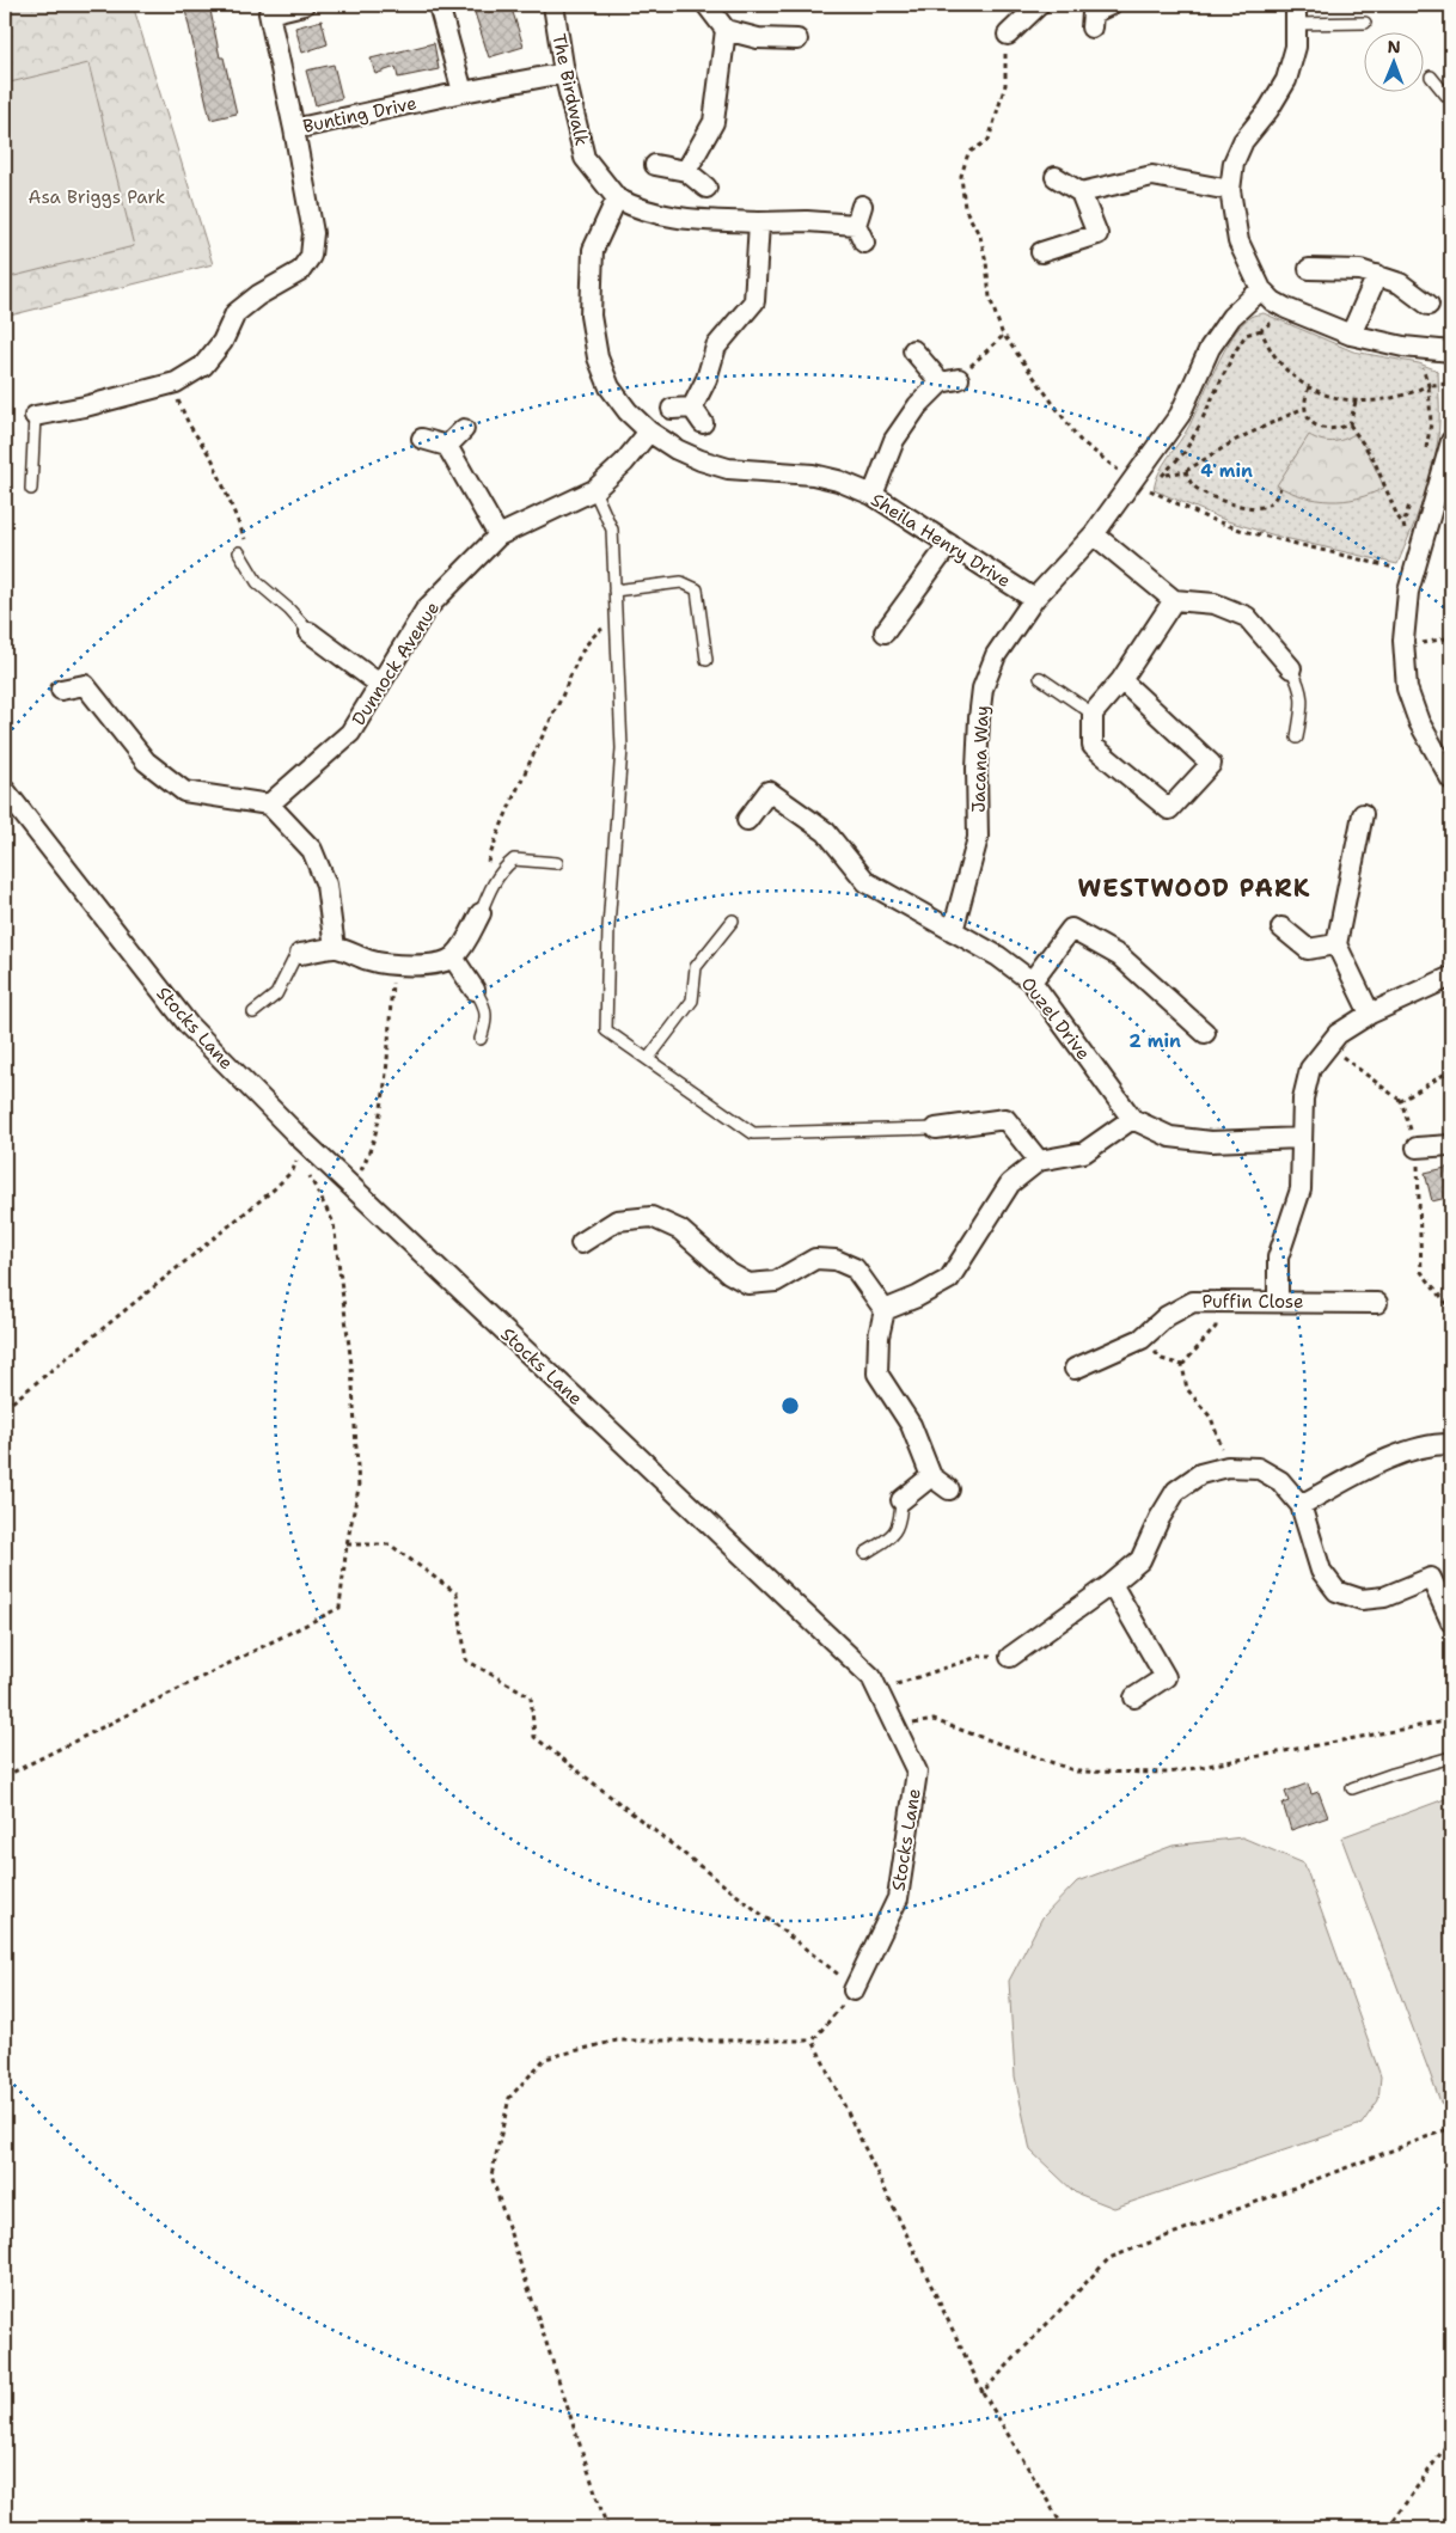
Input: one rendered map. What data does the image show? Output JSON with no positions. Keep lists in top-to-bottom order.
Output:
{
  "streets": {
    "street": [
      "The Birdwalk",
      "Bunting Drive",
      "Sheila Henry Drive",
      "Dunnock Avenue",
      "Jacana Way",
      "Ouzel Drive",
      "Stocks Lane",
      "Puffin Close"
    ]
  },
  "crossings": [
    ["The Birdwalk", "Bunting Drive"],
    ["The Birdwalk", "Sheila Henry Drive"],
    ["Sheila Henry Drive", "Dunnock Avenue"],
    ["Sheila Henry Drive", "Jacana Way"],
    ["Jacana Way", "Ouzel Drive"]
  ],
  "districts": ["WESTWOOD PARK"],
  "parks": ["Asa Briggs Park"],
  "north": "top",
  "rings": ["4 min", "2 min"]
}
